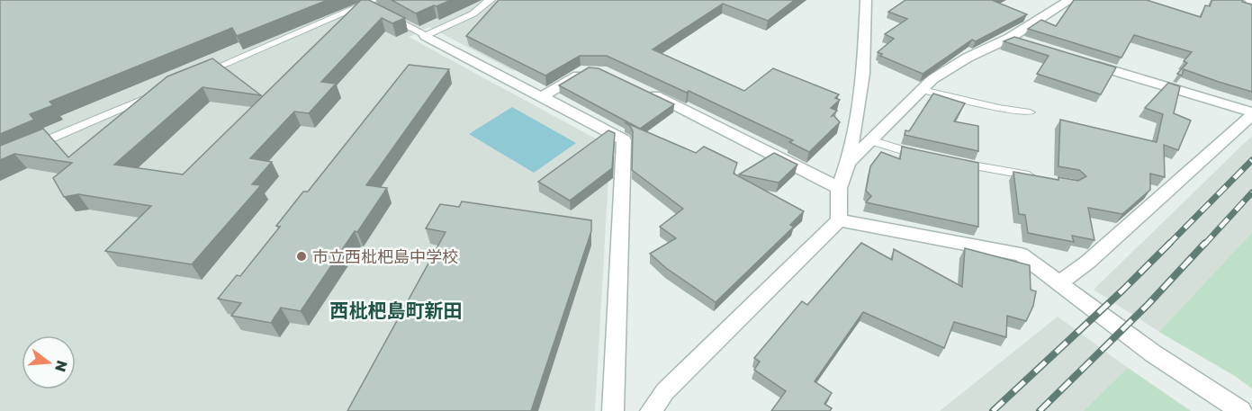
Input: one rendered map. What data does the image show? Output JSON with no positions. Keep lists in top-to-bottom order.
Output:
{
  "districts": ["西枇杷島町新田"],
  "places": ["市立西枇杷島中学校"],
  "north": "right"
}
